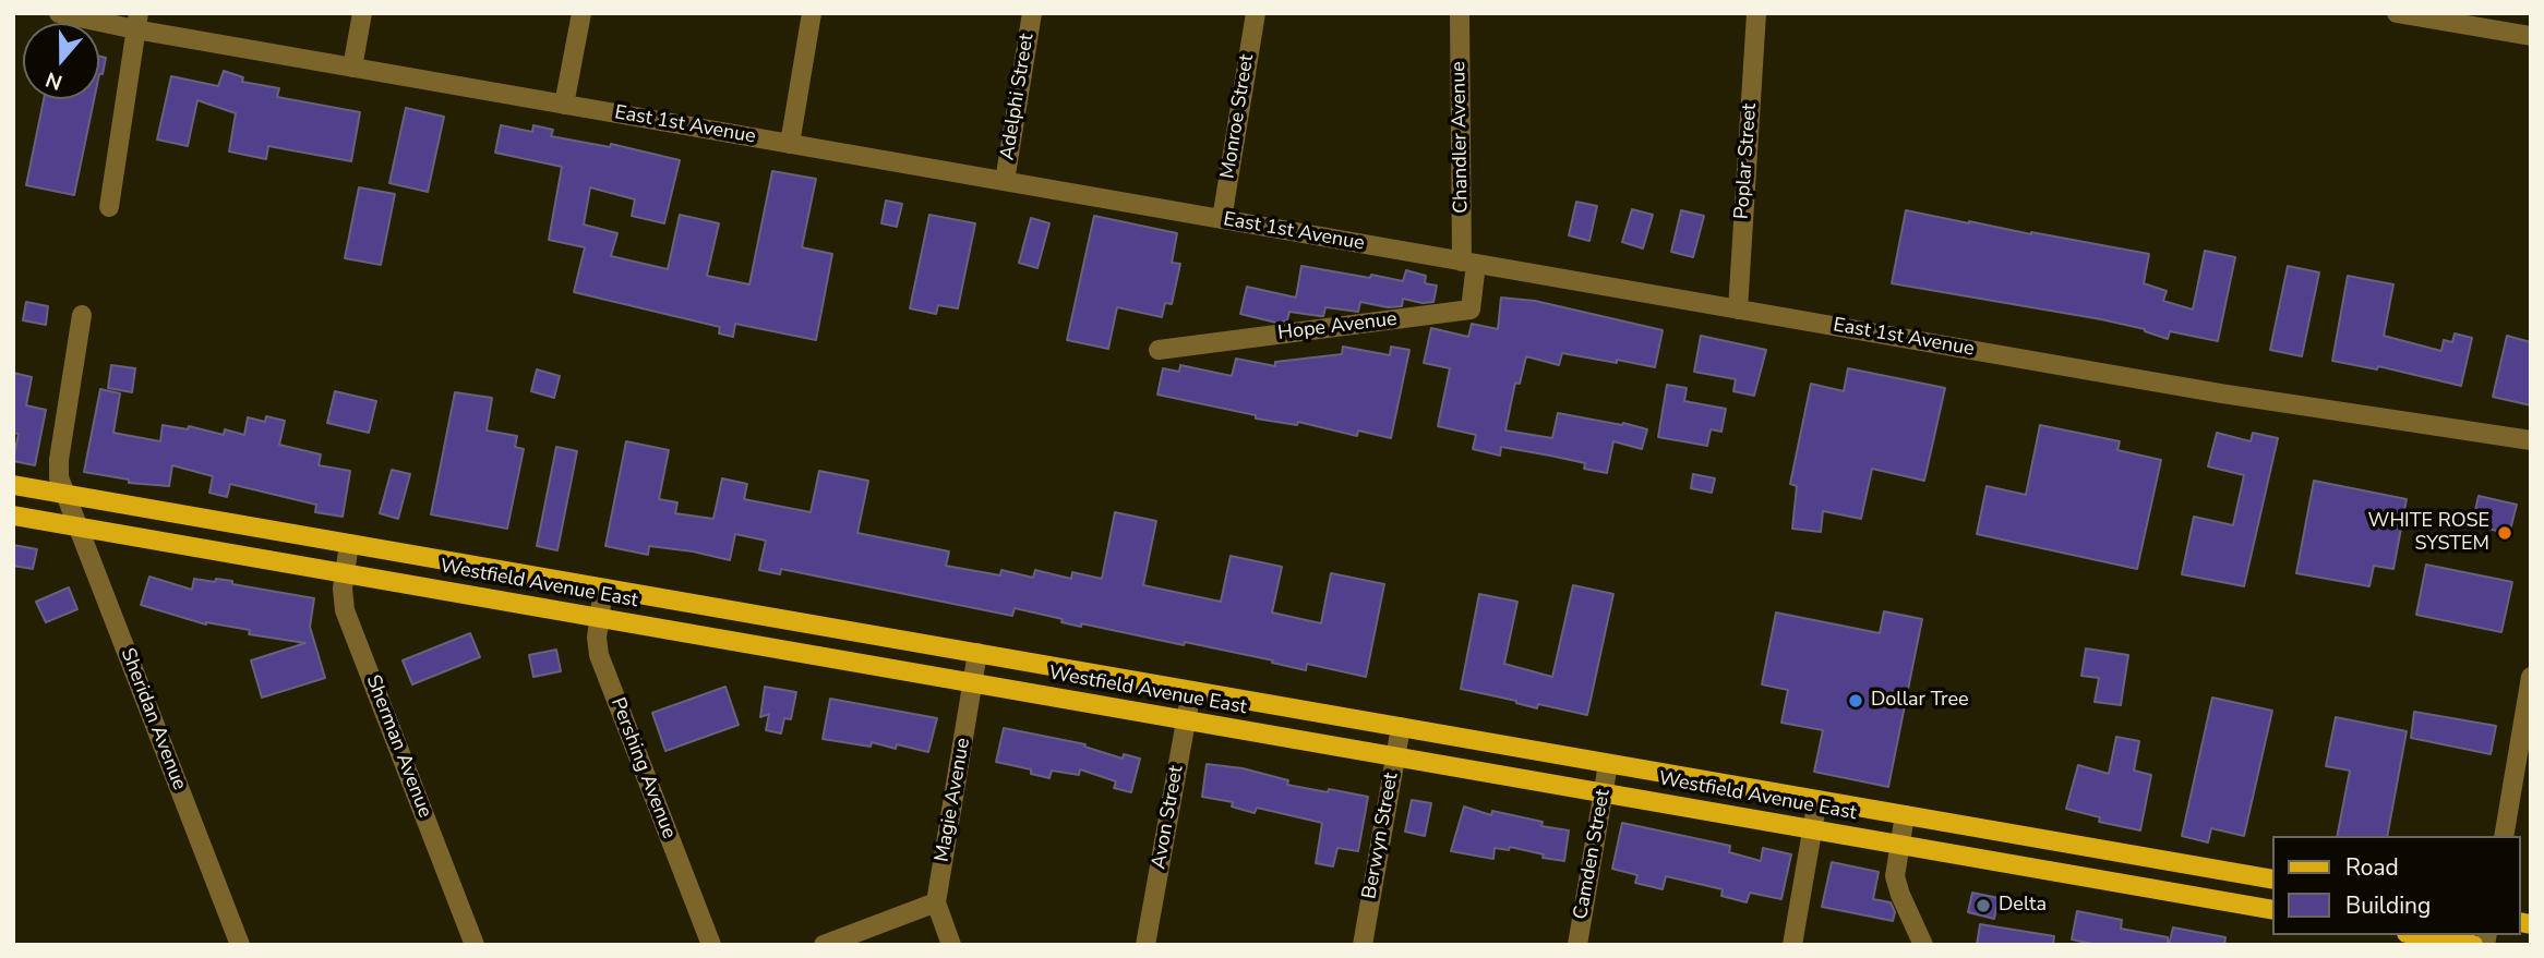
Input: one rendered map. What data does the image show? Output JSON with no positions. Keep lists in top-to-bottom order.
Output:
{
  "streets": {
    "main road": ["Westfield Avenue East"],
    "street": [
      "Adelphi Street",
      "Monroe Street",
      "East 1st Avenue",
      "Chandler Avenue",
      "Poplar Street",
      "Hope Avenue",
      "Sheridan Avenue",
      "Sherman Avenue",
      "Pershing Avenue",
      "Magie Avenue",
      "Avon Street",
      "Berwyn Street",
      "Camden Street"
    ]
  },
  "crossings": [
    ["Adelphi Street", "East 1st Avenue"],
    ["Monroe Street", "East 1st Avenue"],
    ["East 1st Avenue", "Chandler Avenue"],
    ["East 1st Avenue", "Poplar Street"],
    ["East 1st Avenue", "Hope Avenue"],
    ["Chandler Avenue", "Hope Avenue"],
    ["Westfield Avenue East", "Sheridan Avenue"],
    ["Westfield Avenue East", "Sherman Avenue"],
    ["Westfield Avenue East", "Pershing Avenue"],
    ["Westfield Avenue East", "Magie Avenue"],
    ["Westfield Avenue East", "Avon Street"],
    ["Westfield Avenue East", "Berwyn Street"],
    ["Westfield Avenue East", "Camden Street"]
  ],
  "places": ["WHITE ROSE SYSTEM", "Dollar Tree", "Delta"],
  "legend": ["Road", "Building"],
  "north": "bottom"
}
